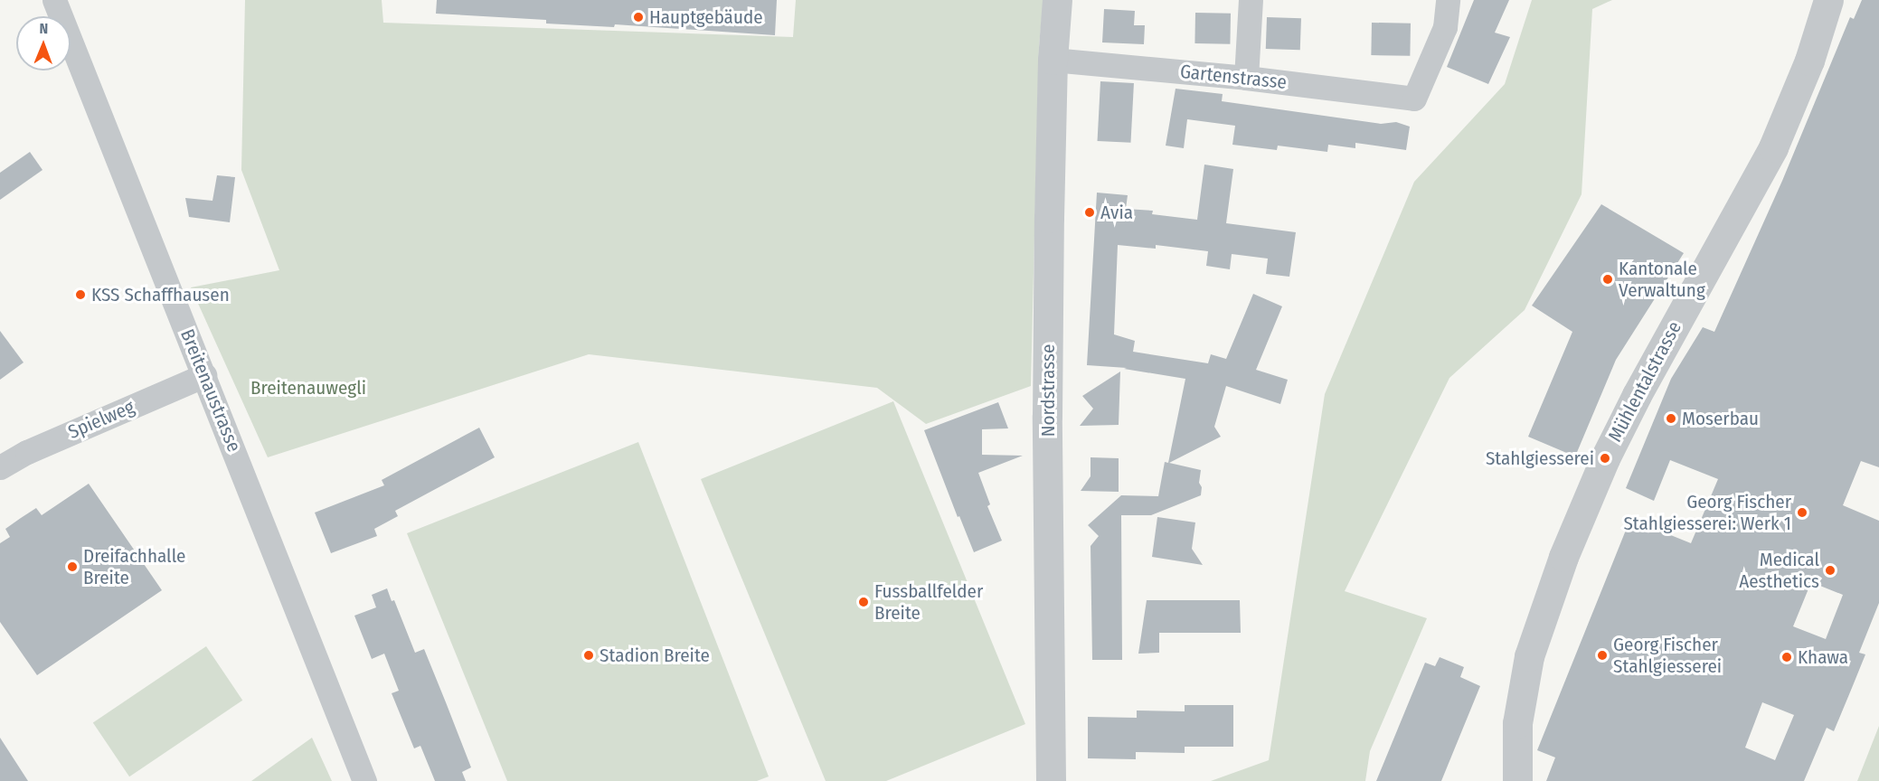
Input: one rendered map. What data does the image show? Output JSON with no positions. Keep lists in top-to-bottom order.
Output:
{
  "streets": {
    "street": [
      "Gartenstrasse",
      "Mühlentalstrasse",
      "Breitenaustrasse",
      "Nordstrasse",
      "Spielweg"
    ]
  },
  "crossings": [
    ["Gartenstrasse", "Nordstrasse"],
    ["Breitenaustrasse", "Spielweg"]
  ],
  "parks": ["Breitenauwegli"],
  "places": [
    "Hauptgebäude",
    "Avia",
    "Kantonale Verwaltung",
    "KSS Schaffhausen",
    "Moserbau",
    "Stahlgiesserei",
    "Georg Fischer Stahlgiesserei: Werk 1",
    "Dreifachhalle Breite",
    "Medical Aesthetics",
    "Fussballfelder Breite",
    "Stadion Breite",
    "Georg Fischer Stahlgiesserei",
    "Khawa"
  ],
  "north": "top"
}
